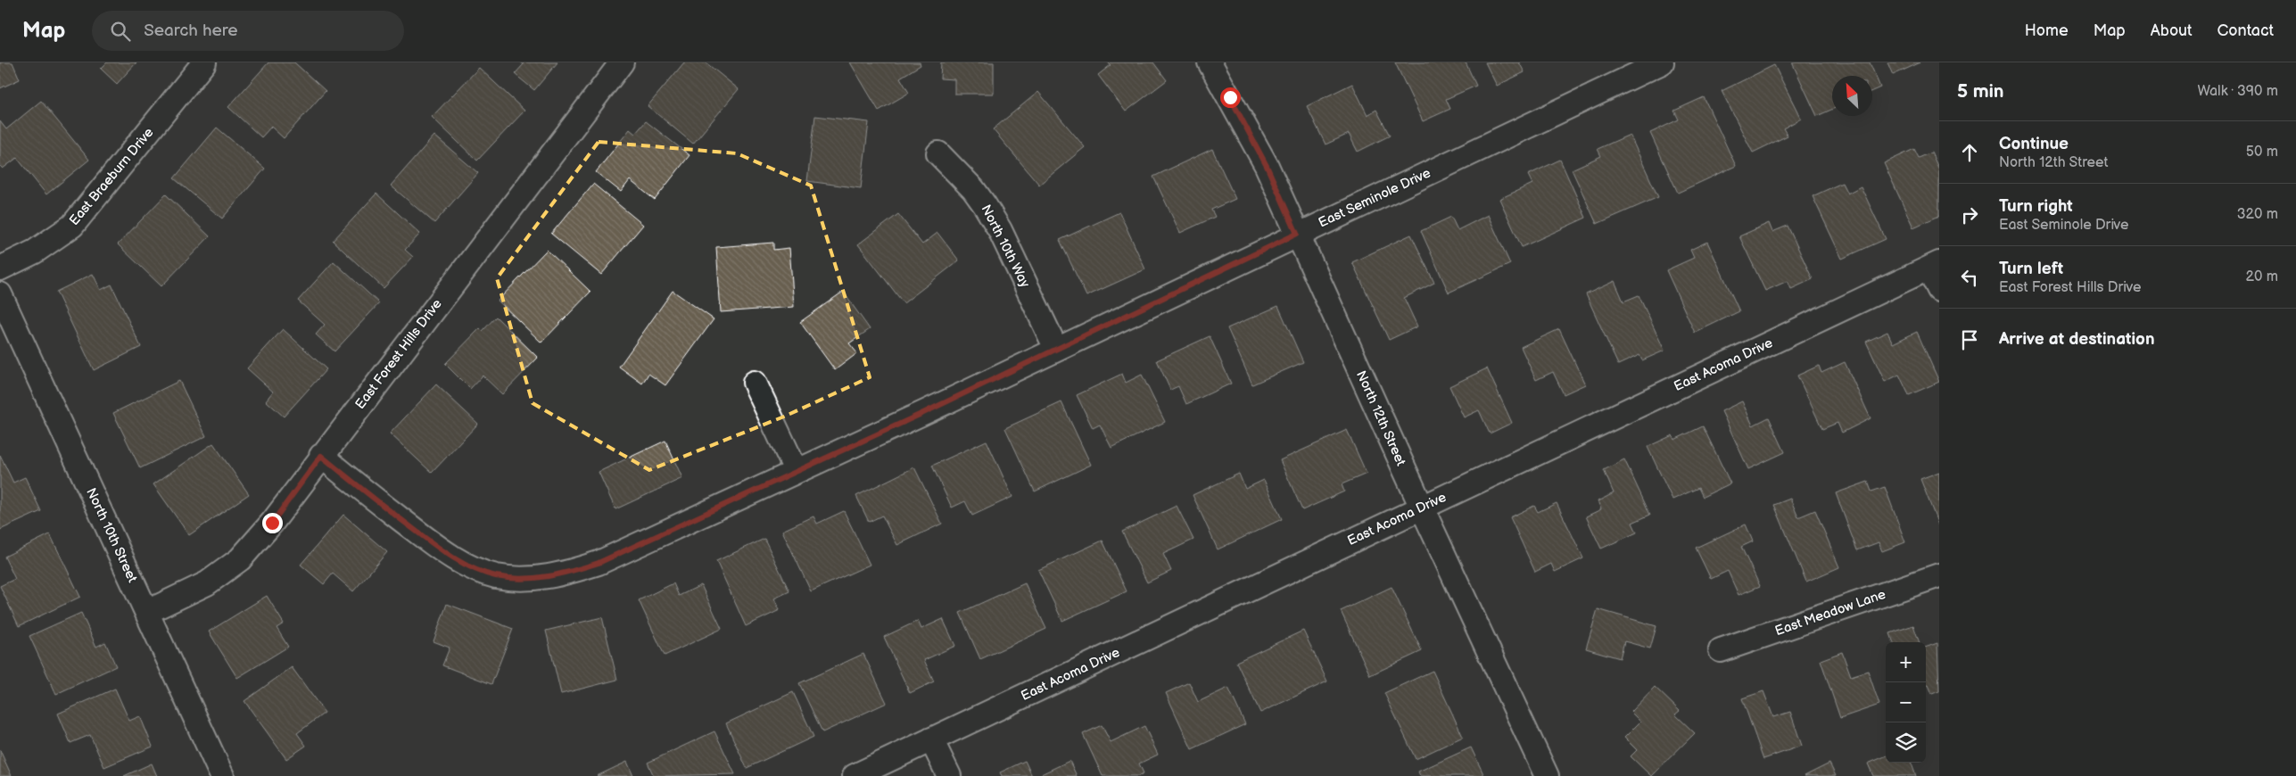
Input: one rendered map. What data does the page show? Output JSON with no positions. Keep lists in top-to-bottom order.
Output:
{
  "streets": {
    "street": [
      "East Braeburn Drive",
      "East Seminole Drive",
      "North 10th Way",
      "East Forest Hills Drive",
      "East Acoma Drive",
      "North 12th Street",
      "North 10th Street",
      "East Meadow Lane"
    ]
  },
  "crossings": [
    ["East Seminole Drive", "North 10th Way"],
    ["East Seminole Drive", "East Forest Hills Drive"],
    ["East Seminole Drive", "North 12th Street"],
    ["East Forest Hills Drive", "North 10th Street"],
    ["East Acoma Drive", "North 12th Street"]
  ],
  "north": "top left",
  "page": {
    "header": "Map",
    "search": "Search here",
    "nav": [
      "Home",
      "Map",
      "About",
      "Contact"
    ],
    "heading": ["5 min", "Walk · 390 m"],
    "list": [
      ["Continue", "North 12th Street", "50 m"],
      ["Turn right", "East Seminole Drive", "320 m"],
      ["Turn left", "East Forest Hills Drive", "20 m"],
      "Arrive at destination"
    ],
    "map_buttons": ["+", "−"]
  }
}
